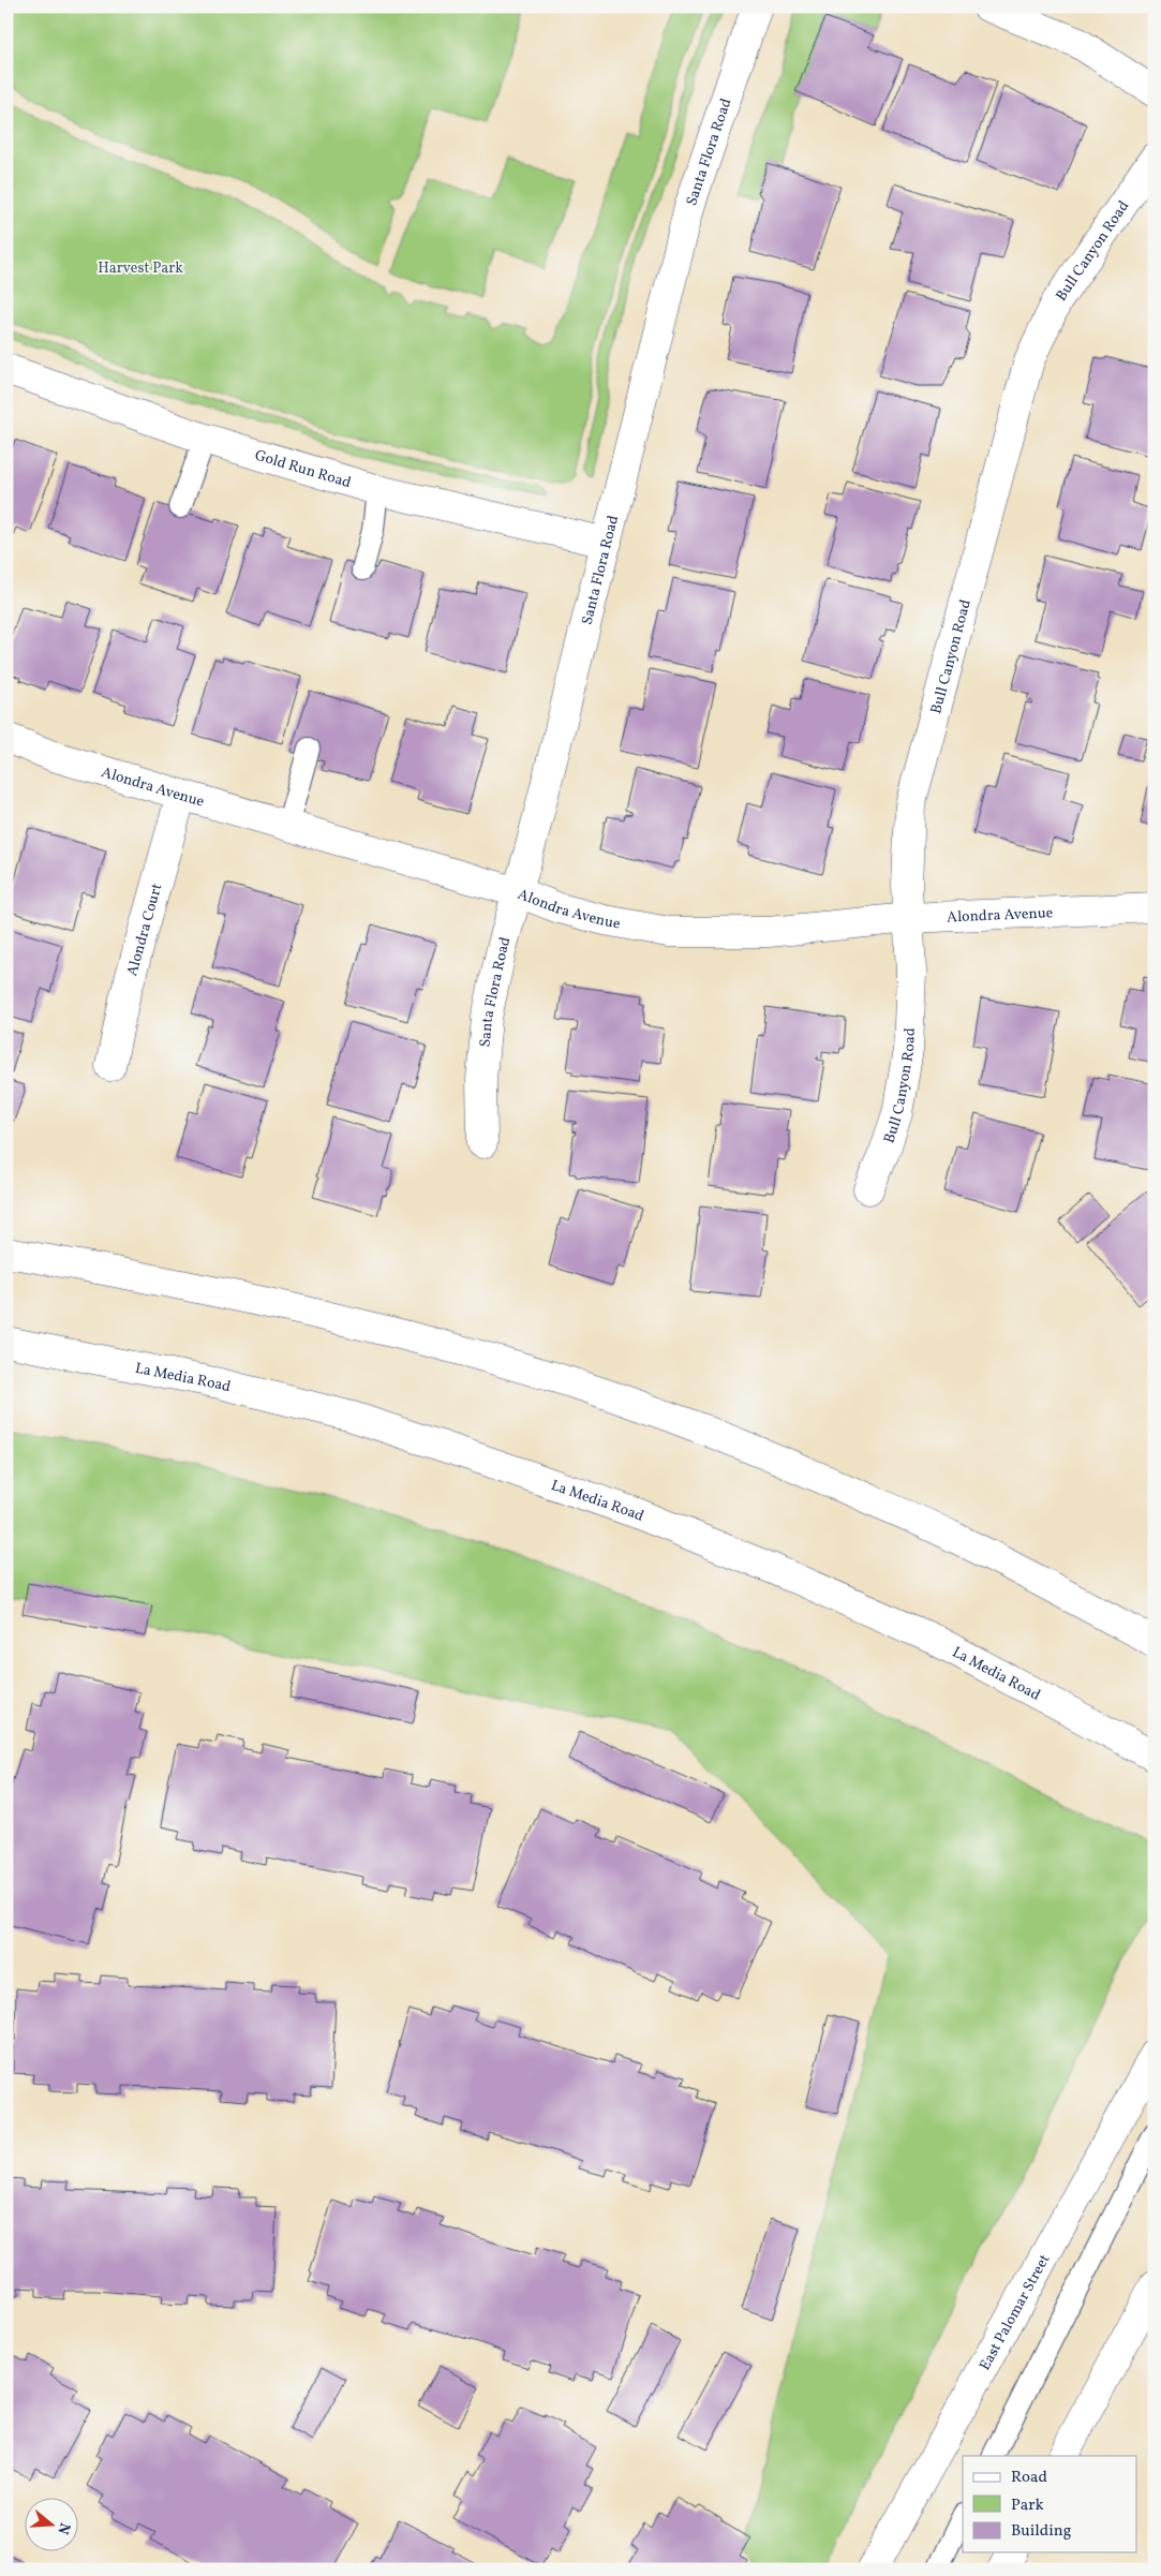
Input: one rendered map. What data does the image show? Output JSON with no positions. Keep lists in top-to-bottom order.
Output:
{
  "streets": {
    "street": [
      "Santa Flora Road",
      "Bull Canyon Road",
      "Gold Run Road",
      "Alondra Avenue",
      "Alondra Court",
      "La Media Road",
      "East Palomar Street"
    ]
  },
  "crossings": [
    ["Santa Flora Road", "Gold Run Road"],
    ["Santa Flora Road", "Alondra Avenue"],
    ["Bull Canyon Road", "Alondra Avenue"],
    ["Alondra Avenue", "Alondra Court"]
  ],
  "parks": ["Harvest Park"],
  "legend": ["Road", "Park", "Building"],
  "north": "right"
}
